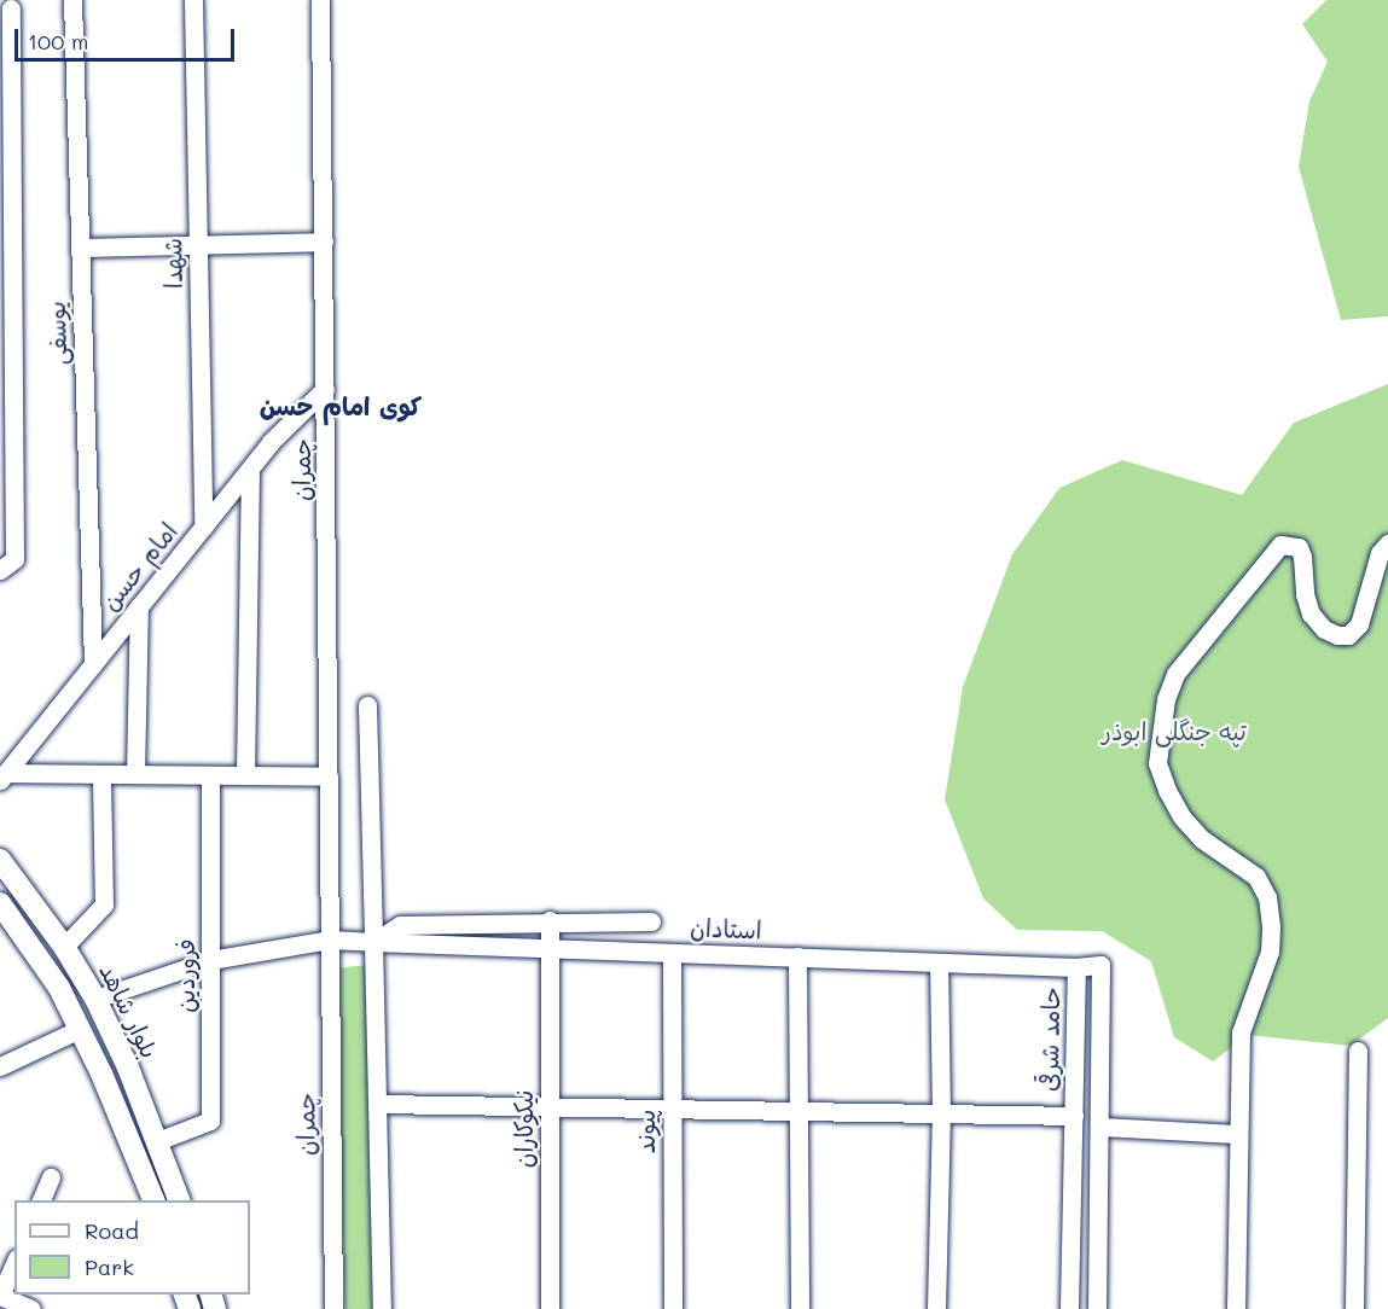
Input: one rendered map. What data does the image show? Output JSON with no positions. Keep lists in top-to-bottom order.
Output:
{
  "streets": {
    "main road": ["بلوار شاهد"],
    "street": [
      "شهدا",
      "یوسفی",
      "چمران",
      "امام حسن",
      "استادان",
      "فروردین",
      "حامد شرقی",
      "نیکوکاران",
      "پیوند"
    ]
  },
  "crossings": [
    ["شهدا", "امام حسن"],
    ["یوسفی", "امام حسن"],
    ["چمران", "امام حسن"],
    ["استادان", "حامد شرقی"],
    ["استادان", "نیکوکاران"],
    ["استادان", "پیوند"],
    ["فروردین", "بلوار شاهد"]
  ],
  "districts": ["کوی امام حسن"],
  "parks": ["تپه جنگلی ابوذر"],
  "legend": ["Road", "Park"],
  "scale_bar": "100 m"
}
